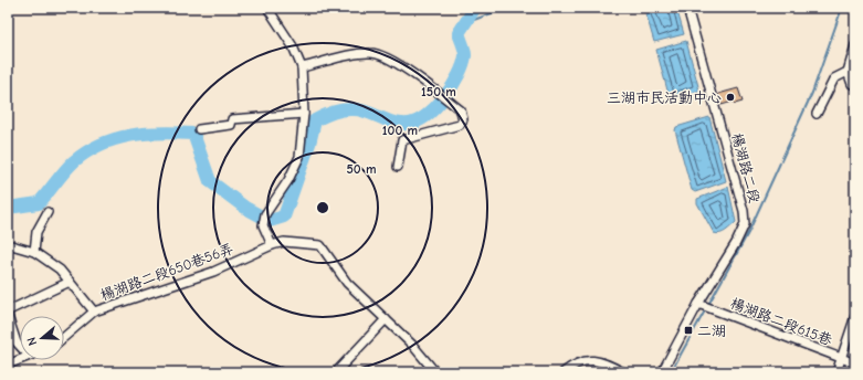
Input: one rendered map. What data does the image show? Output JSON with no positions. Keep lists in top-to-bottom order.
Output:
{
  "streets": {
    "street": ["楊湖路二段", "楊湖路二段650巷56弄", "楊湖路二段615巷"]
  },
  "crossings": [
    ["楊湖路二段", "楊湖路二段615巷"]
  ],
  "places": {
    "other": ["三湖市民活動中心"],
    "transit": ["二湖"]
  },
  "north": "left",
  "rings": ["150 m", "100 m", "50 m"]
}
